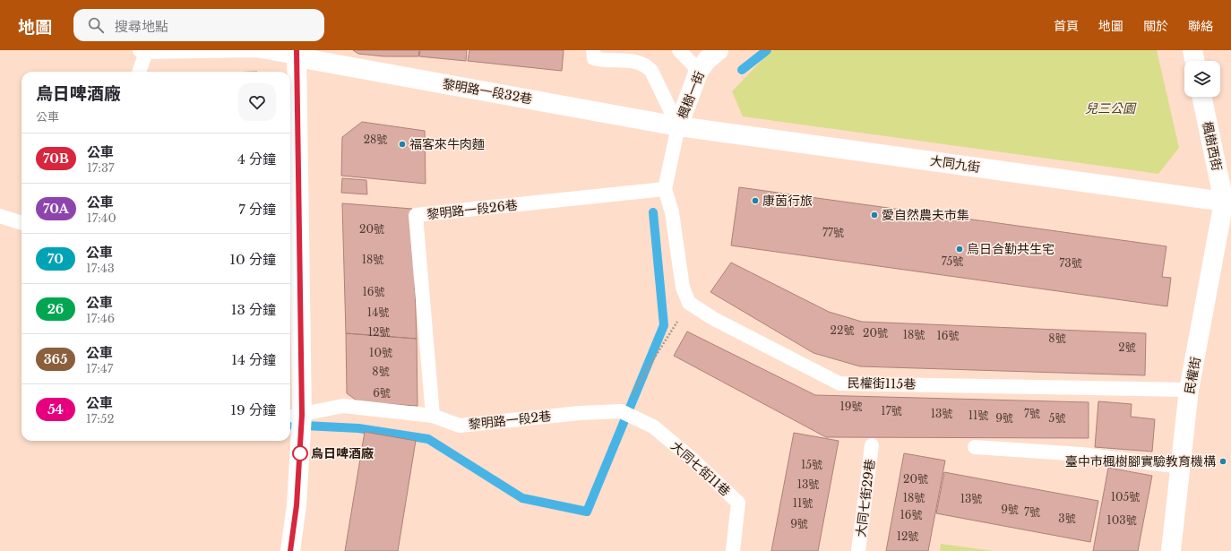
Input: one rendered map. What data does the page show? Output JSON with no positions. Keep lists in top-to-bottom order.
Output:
{
  "streets": {
    "street": [
      "黎明路一段32巷",
      "楓樹一街",
      "楓樹西街",
      "大同九街",
      "民權街"
    ],
    "lane": [
      "黎明路一段26巷",
      "民權街115巷",
      "黎明路一段2巷",
      "大同七街11巷",
      "大同七街29巷"
    ]
  },
  "crossings": [
    ["黎明路一段32巷", "楓樹一街"],
    ["黎明路一段32巷", "大同九街"],
    ["楓樹一街", "大同九街"],
    ["楓樹西街", "大同九街"],
    ["楓樹西街", "民權街"],
    ["大同九街", "民權街"],
    ["黎明路一段26巷", "黎明路一段2巷"],
    ["民權街", "民權街115巷"],
    ["黎明路一段2巷", "大同七街11巷"]
  ],
  "parks": ["兒三公園"],
  "places": [
    "福客來牛肉麵",
    "康茵行旅",
    "愛自然農夫市集",
    "烏日合勤共生宅",
    "烏日啤酒廠",
    "臺中市楓樹腳實驗教育機構"
  ],
  "lines": ["bus line 70B"],
  "house_numbers": [
    "28號",
    "20號",
    "77號",
    "18號",
    "75號",
    "73號",
    "16號",
    "14號",
    "22號",
    "12號",
    "20號",
    "18號",
    "16號",
    "8號",
    "2號",
    "10號",
    "8號",
    "6號",
    "19號",
    "17號",
    "13號",
    "7號",
    "11號",
    "9號",
    "5號",
    "15號",
    "20號",
    "13號",
    "105號",
    "18號",
    "13號",
    "11號",
    "9號",
    "7號",
    "16號",
    "3號",
    "103號",
    "9號",
    "12號"
  ],
  "page": {
    "header": "地圖",
    "search": "搜尋地點",
    "nav": [
      "首頁",
      "地圖",
      "關於",
      "聯絡"
    ],
    "heading": ["烏日啤酒廠", "公車"],
    "list": [
      {
        "mark": "70B",
        "name": "公車",
        "note": "17:37",
        "value": "4 分鐘"
      },
      {
        "mark": "70A",
        "name": "公車",
        "note": "17:40",
        "value": "7 分鐘"
      },
      {
        "mark": "70",
        "name": "公車",
        "note": "17:43",
        "value": "10 分鐘"
      },
      {
        "mark": "26",
        "name": "公車",
        "note": "17:46",
        "value": "13 分鐘"
      },
      {
        "mark": "365",
        "name": "公車",
        "note": "17:47",
        "value": "14 分鐘"
      },
      {
        "mark": "54",
        "name": "公車",
        "note": "17:52",
        "value": "19 分鐘"
      }
    ]
  }
}
